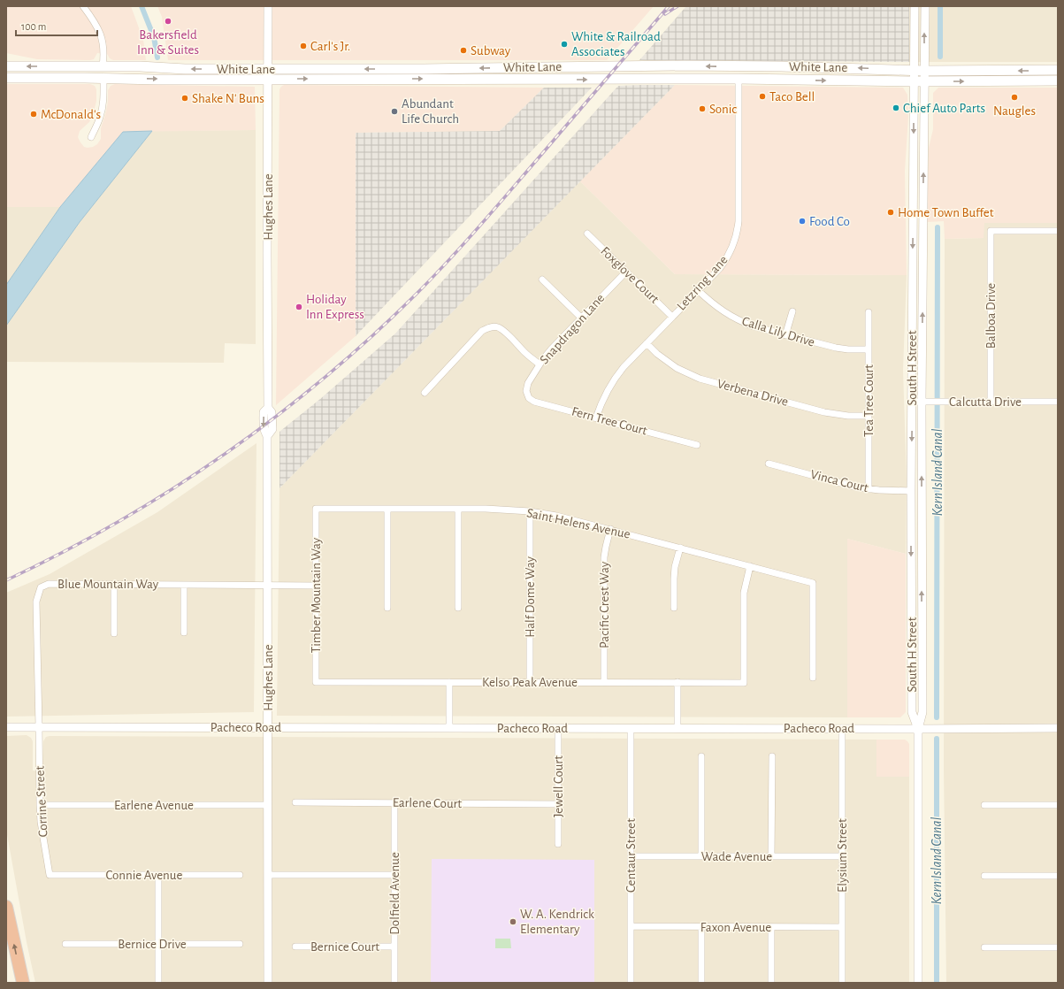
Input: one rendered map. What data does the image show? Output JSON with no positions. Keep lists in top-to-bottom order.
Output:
{
  "streets": {
    "main road": ["White Lane"],
    "street": [
      "Hughes Lane",
      "Foxglove Court",
      "Letzring Lane",
      "Balboa Drive",
      "Snapdragon Lane",
      "Calla Lily Drive",
      "South H Street",
      "Verbena Drive",
      "Tea Tree Court",
      "Calcutta Drive",
      "Fern Tree Court",
      "Vinca Court",
      "Saint Helens Avenue",
      "Blue Mountain Way",
      "Timber Mountain Way",
      "Half Dome Way",
      "Pacific Crest Way",
      "Kelso Peak Avenue",
      "Pacheco Road",
      "Jewell Court",
      "Corrine Street",
      "Earlene Court",
      "Earlene Avenue",
      "Centaur Street",
      "Elysium Street",
      "Wade Avenue",
      "Connie Avenue",
      "Dolfield Avenue",
      "Faxon Avenue",
      "Bernice Drive",
      "Bernice Court"
    ]
  },
  "crossings": [
    ["White Lane", "Hughes Lane"],
    ["White Lane", "Letzring Lane"],
    ["White Lane", "South H Street"],
    ["Hughes Lane", "Blue Mountain Way"],
    ["Hughes Lane", "Pacheco Road"],
    ["Hughes Lane", "Earlene Avenue"],
    ["Foxglove Court", "Letzring Lane"],
    ["Foxglove Court", "Snapdragon Lane"],
    ["Letzring Lane", "Calla Lily Drive"],
    ["Letzring Lane", "Verbena Drive"],
    ["Letzring Lane", "Fern Tree Court"],
    ["Balboa Drive", "Calcutta Drive"],
    ["Snapdragon Lane", "Fern Tree Court"],
    ["Calla Lily Drive", "Tea Tree Court"],
    ["South H Street", "Calcutta Drive"],
    ["South H Street", "Vinca Court"],
    ["South H Street", "Pacheco Road"],
    ["Verbena Drive", "Tea Tree Court"],
    ["Tea Tree Court", "Vinca Court"],
    ["Saint Helens Avenue", "Timber Mountain Way"],
    ["Saint Helens Avenue", "Half Dome Way"],
    ["Saint Helens Avenue", "Pacific Crest Way"],
    ["Saint Helens Avenue", "Kelso Peak Avenue"],
    ["Blue Mountain Way", "Timber Mountain Way"],
    ["Blue Mountain Way", "Pacheco Road"],
    ["Blue Mountain Way", "Corrine Street"],
    ["Timber Mountain Way", "Kelso Peak Avenue"],
    ["Half Dome Way", "Kelso Peak Avenue"],
    ["Pacific Crest Way", "Kelso Peak Avenue"],
    ["Pacheco Road", "Jewell Court"],
    ["Pacheco Road", "Corrine Street"],
    ["Pacheco Road", "Centaur Street"],
    ["Pacheco Road", "Elysium Street"],
    ["Jewell Court", "Earlene Court"],
    ["Corrine Street", "Earlene Avenue"],
    ["Corrine Street", "Connie Avenue"],
    ["Earlene Court", "Dolfield Avenue"],
    ["Centaur Street", "Wade Avenue"],
    ["Centaur Street", "Faxon Avenue"],
    ["Elysium Street", "Wade Avenue"],
    ["Elysium Street", "Faxon Avenue"],
    ["Dolfield Avenue", "Bernice Court"]
  ],
  "water": ["Kern Island Canal"],
  "places": [
    "Bakersfield Inn & Suites",
    "White & Railroad Associates",
    "Carl's Jr.",
    "Subway",
    "Taco Bell",
    "Naugles",
    "Shake N' Buns",
    "Chief Auto Parts",
    "Sonic",
    "Abundant Life Church",
    "McDonald's",
    "Home Town Buffet",
    "Food Co",
    "Holiday Inn Express",
    "W. A. Kendrick Elementary"
  ],
  "scale_bar": "100 m"
}
